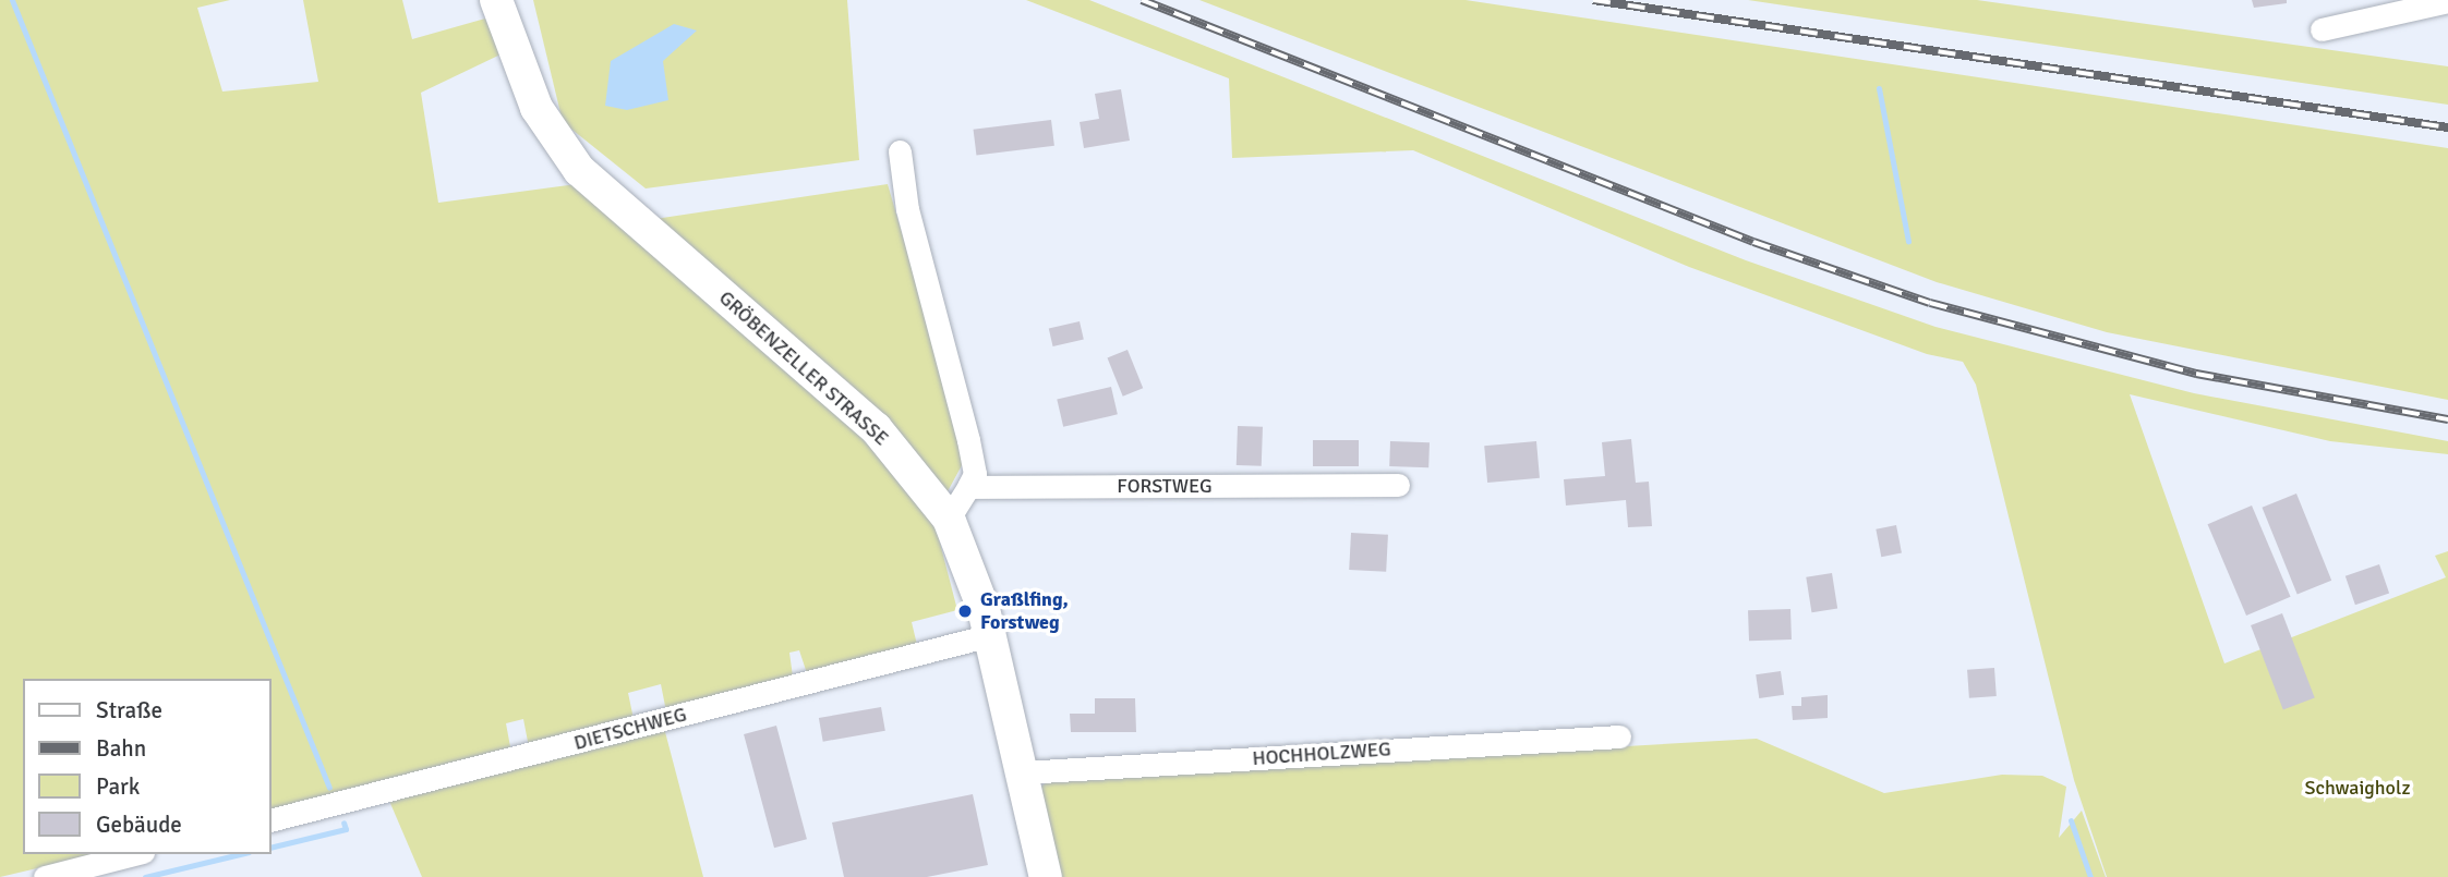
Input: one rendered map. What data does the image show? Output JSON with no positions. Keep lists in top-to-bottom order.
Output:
{
  "streets": {
    "street": [
      "GRÖBENZELLER STRASSE",
      "FORSTWEG",
      "DIETSCHWEG",
      "HOCHHOLZWEG"
    ]
  },
  "crossings": [
    ["GRÖBENZELLER STRASSE", "DIETSCHWEG"],
    ["GRÖBENZELLER STRASSE", "HOCHHOLZWEG"]
  ],
  "parks": ["Schwaigholz"],
  "places": ["Graßlfing, Forstweg"],
  "legend": [
    "Straße",
    "Bahn",
    "Park",
    "Gebäude"
  ]
}
